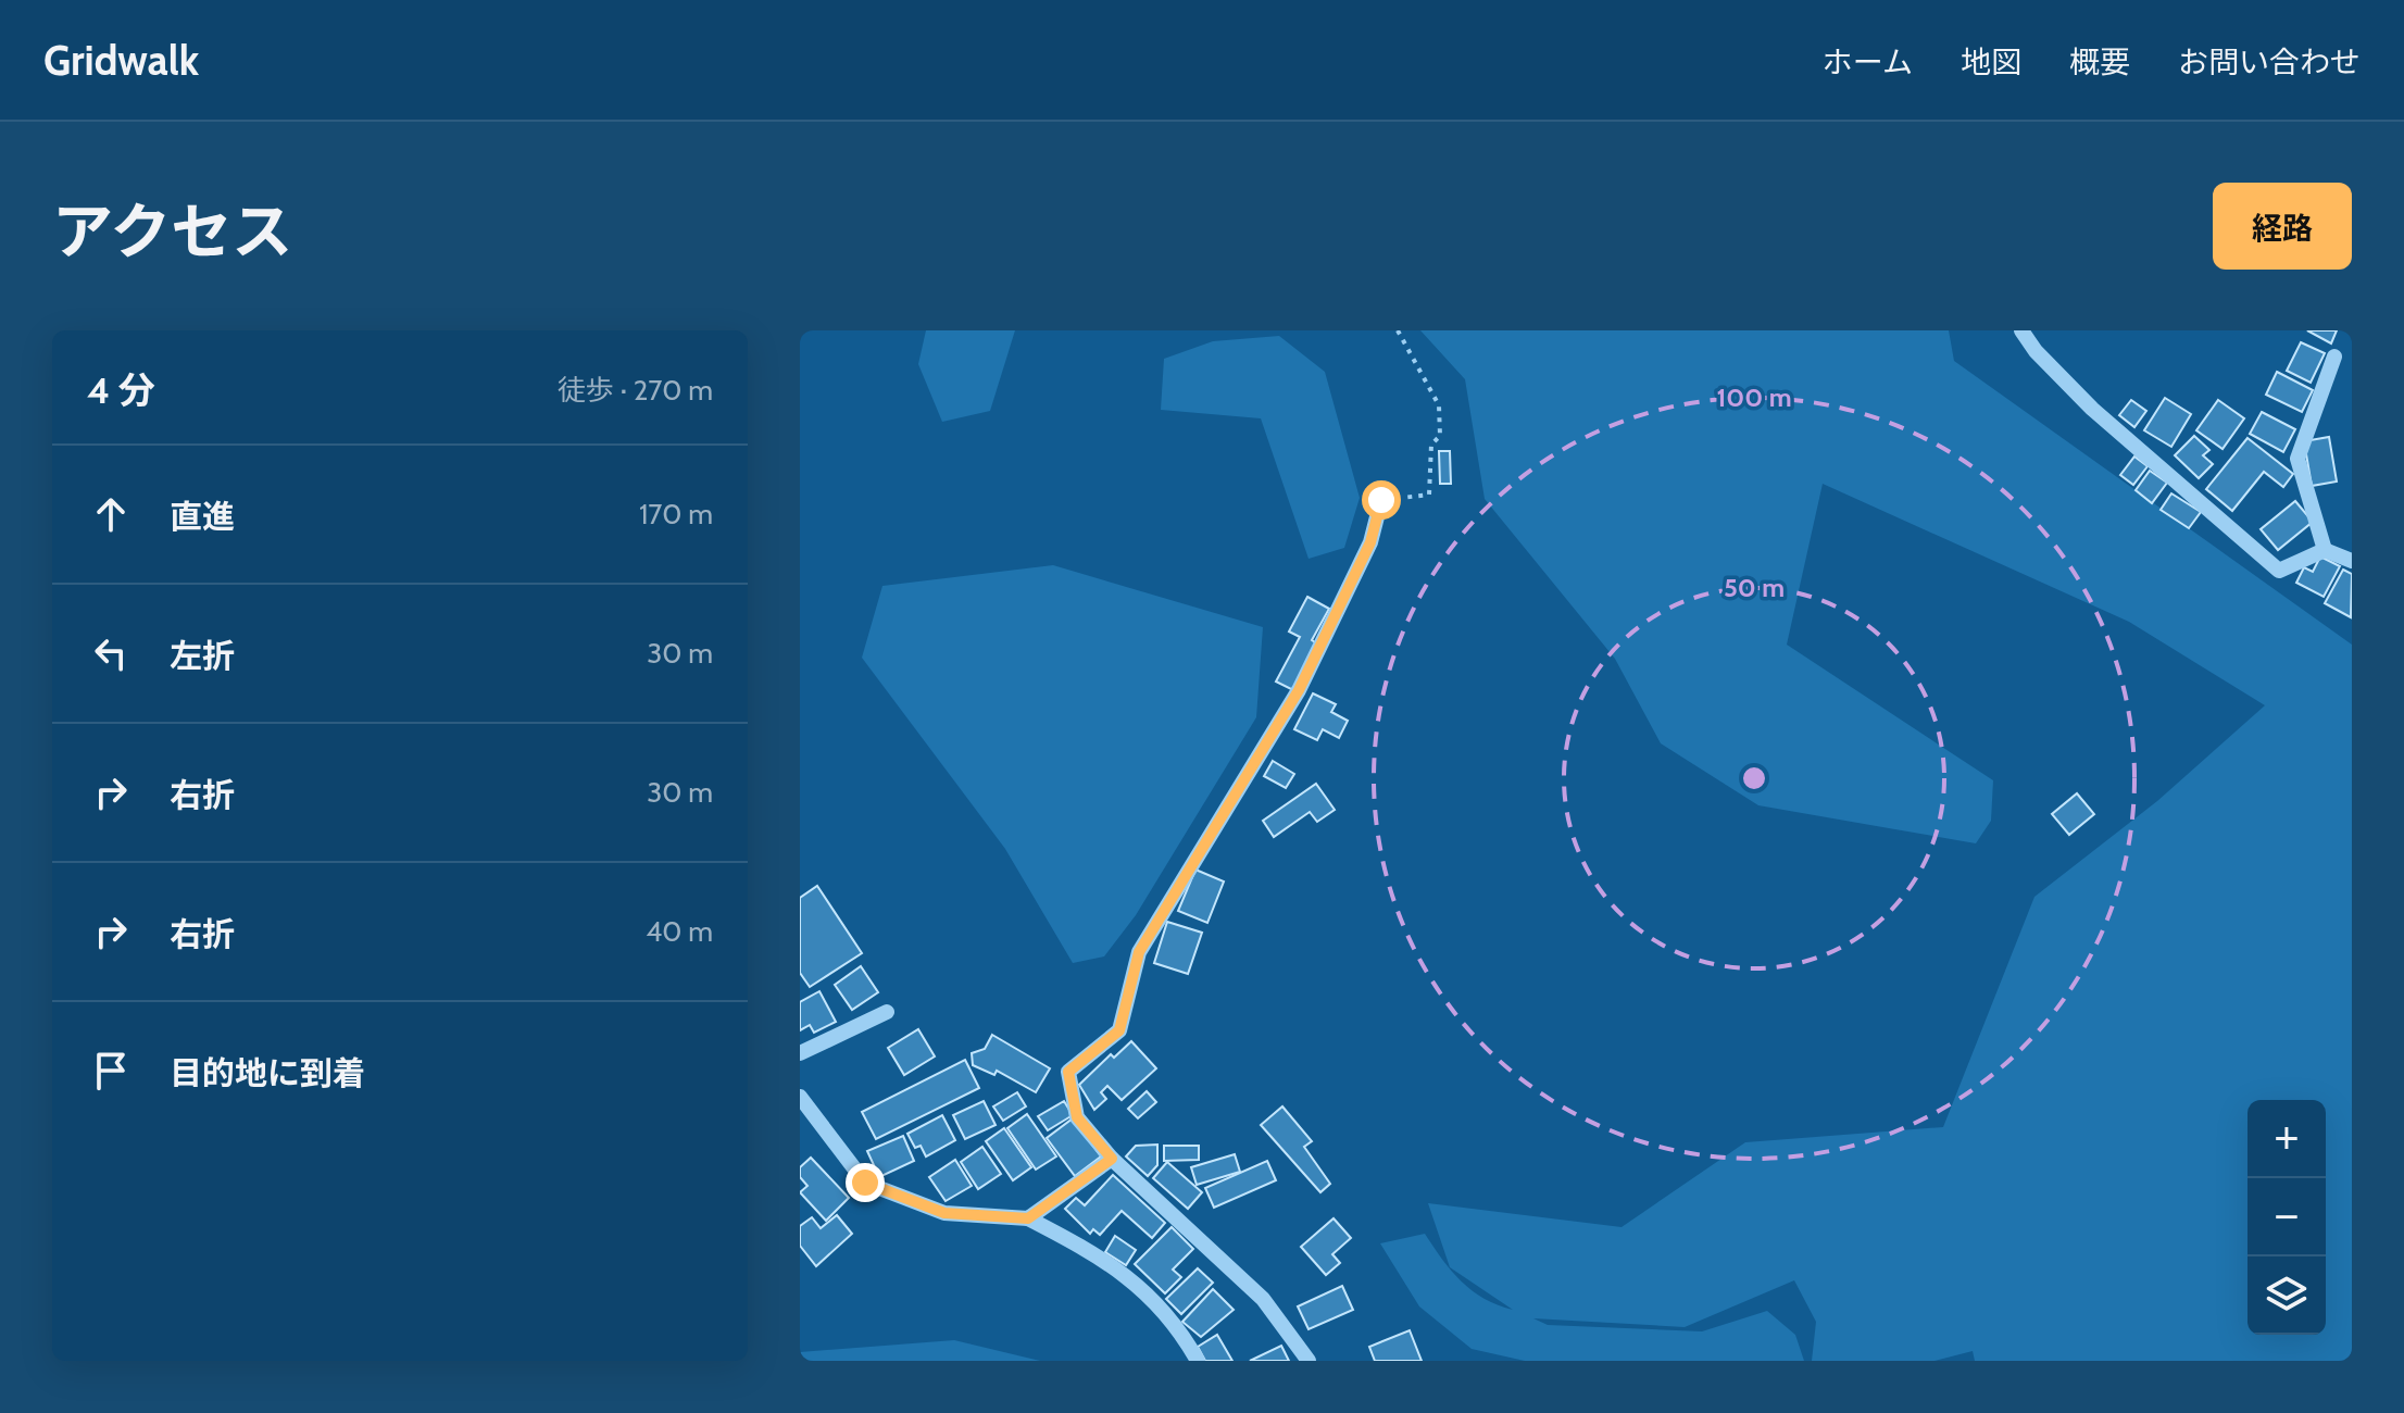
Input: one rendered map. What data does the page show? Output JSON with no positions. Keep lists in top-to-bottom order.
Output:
{
  "page": {
    "header": "Gridwalk",
    "nav": [
      "ホーム",
      "地図",
      "概要",
      "お問い合わせ"
    ],
    "title": "アクセス",
    "buttons": "経路",
    "heading": ["4 分", "徒歩 · 270 m"],
    "list": [
      ["直進", "170 m"],
      ["左折", "30 m"],
      ["右折", "30 m"],
      ["右折", "40 m"],
      "目的地に到着"
    ],
    "map_buttons": ["+", "−"]
  },
  "rings": ["100 m", "50 m"]
}
